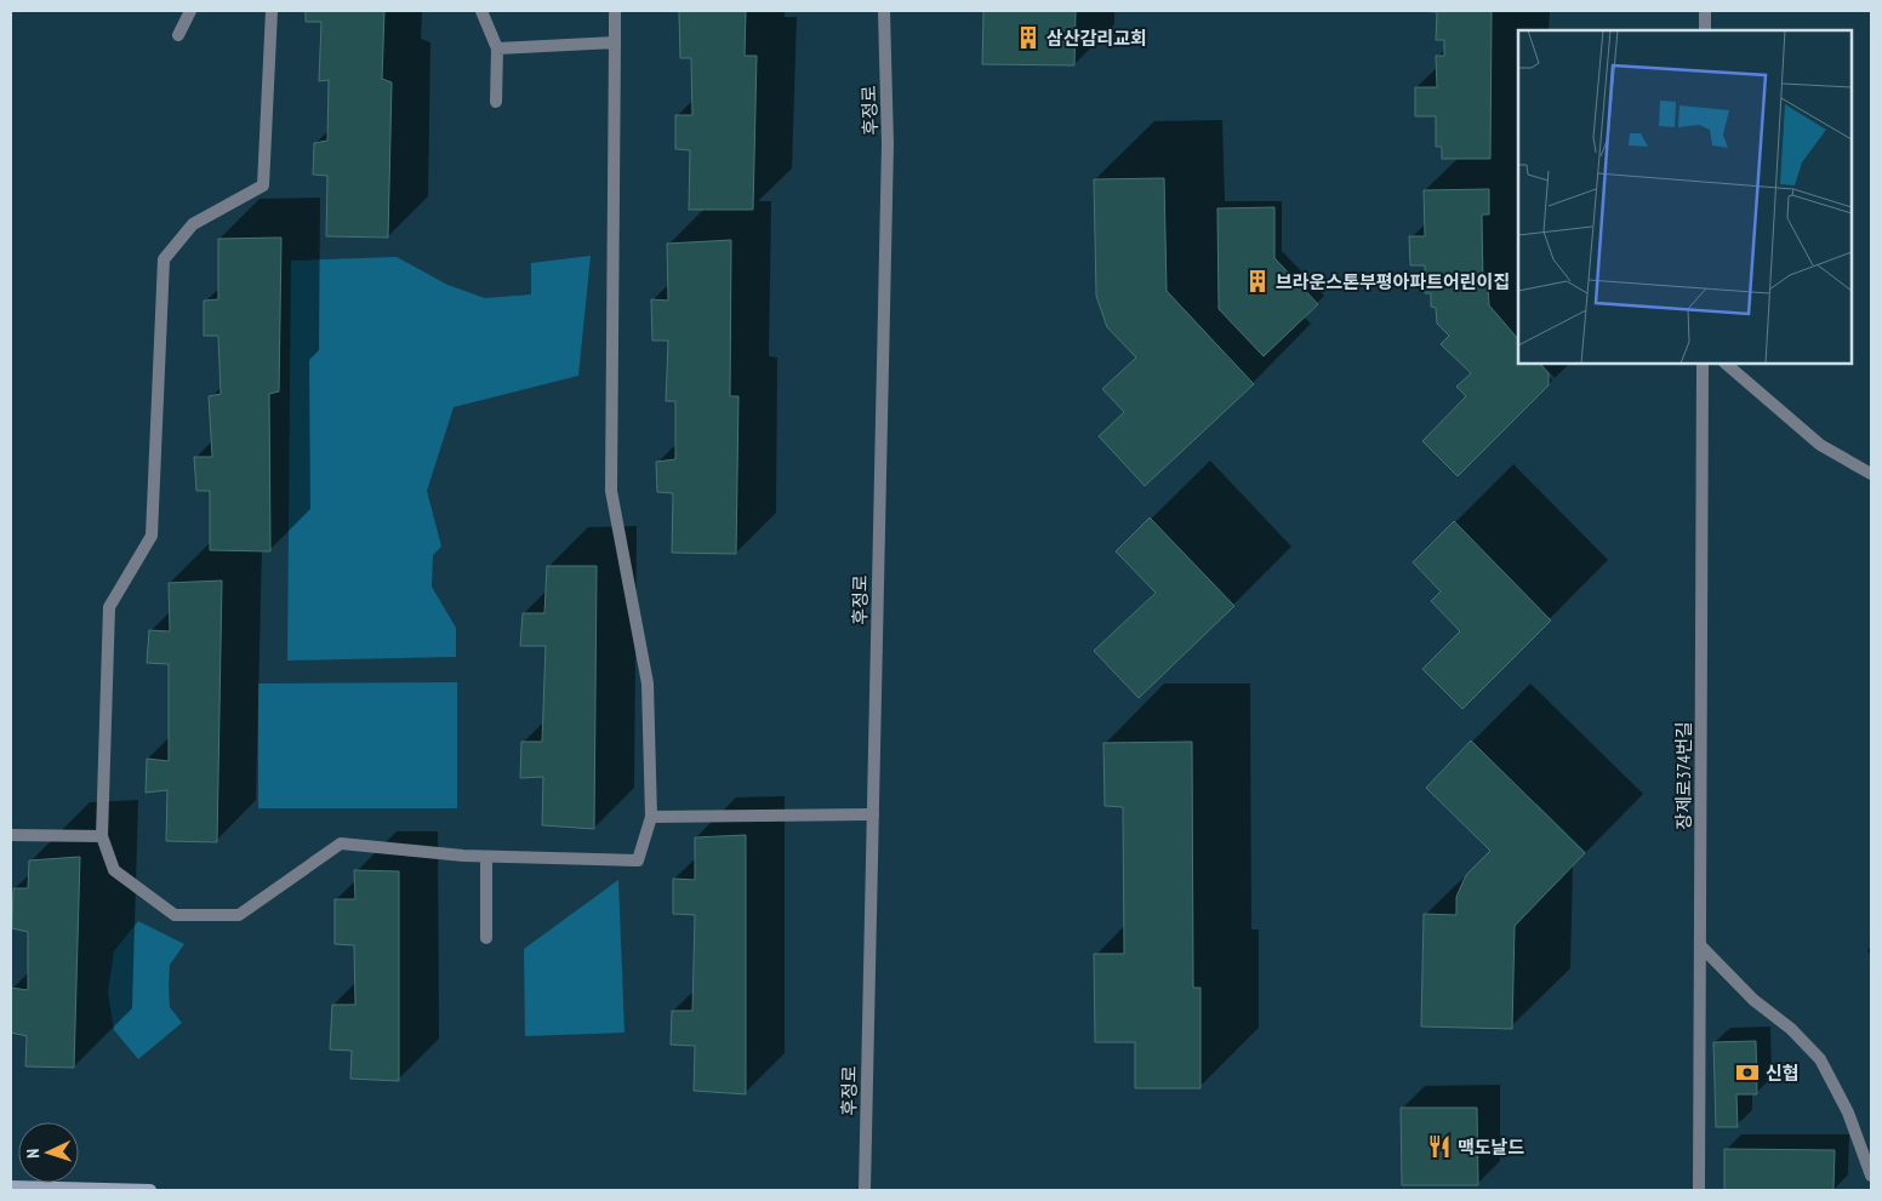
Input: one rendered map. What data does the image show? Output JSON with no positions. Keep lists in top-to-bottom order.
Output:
{
  "streets": {
    "street": ["후정로", "장제로374번길"]
  },
  "places": {
    "building": ["삼산감리교회", "브라운스톤부평아파트어린이집"],
    "bank": ["신협"],
    "restaurant": ["맥도날드"]
  },
  "north": "left"
}
